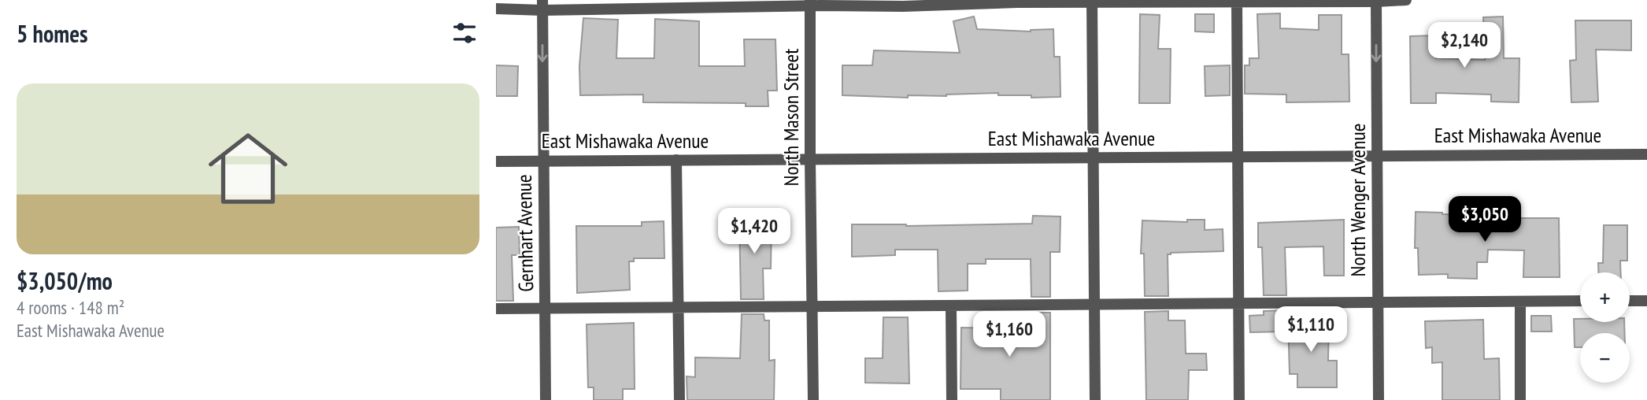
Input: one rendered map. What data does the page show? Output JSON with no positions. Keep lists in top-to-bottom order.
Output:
{
  "streets": {
    "street": [
      "North Mason Street",
      "East Mishawaka Avenue",
      "North Wenger Avenue",
      "Gernhart Avenue"
    ]
  },
  "crossings": [
    ["North Mason Street", "East Mishawaka Avenue"],
    ["East Mishawaka Avenue", "North Wenger Avenue"],
    ["East Mishawaka Avenue", "Gernhart Avenue"]
  ],
  "one_way": ["North Wenger Avenue", "Gernhart Avenue"],
  "page": {
    "heading": "5 homes",
    "price": [
      "$2,140",
      "$3,050",
      "$1,420",
      "$1,110",
      "$1,160"
    ],
    "list": [
      {
        "name": "$3,050/mo",
        "note": "4 rooms · 148 m² · East Mishawaka Avenue"
      }
    ],
    "map_buttons": ["+", "−"]
  }
}
